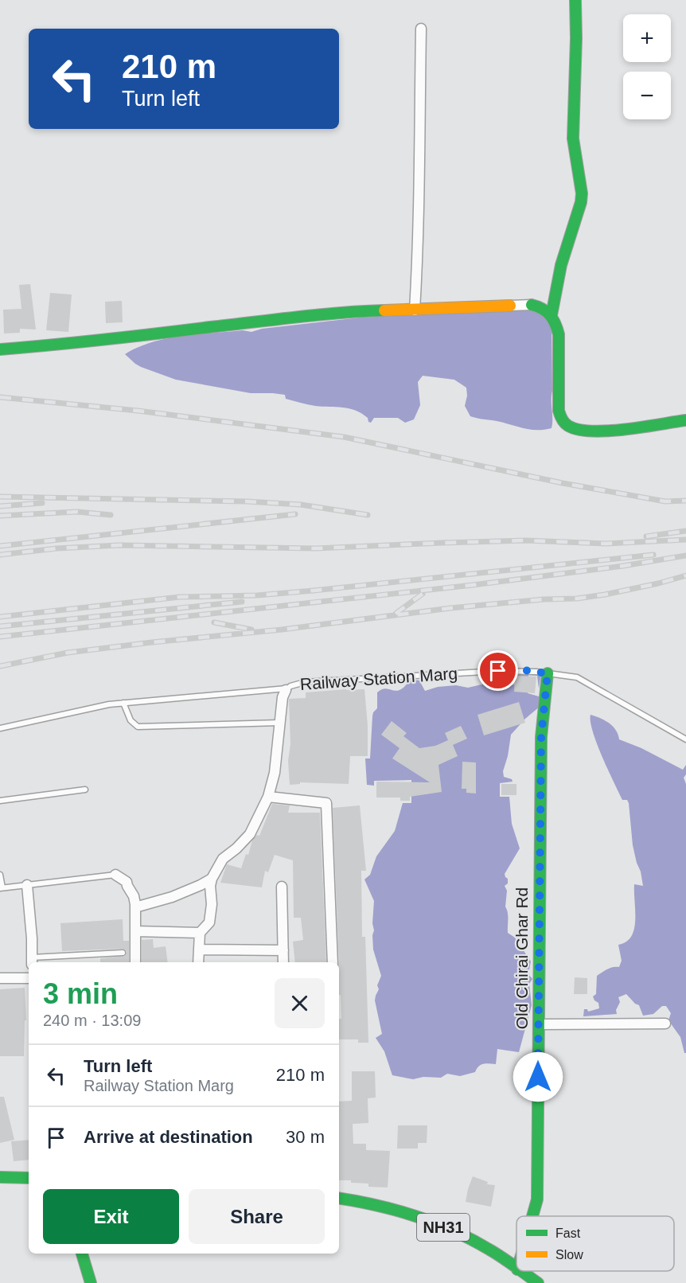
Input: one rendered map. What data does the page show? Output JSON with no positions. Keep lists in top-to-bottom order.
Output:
{
  "streets": {
    "main road": ["Old Chirai Ghar Rd", "NH31"],
    "lane": ["Railway Station Marg"]
  },
  "crossings": [
    ["Railway Station Marg", "Old Chirai Ghar Rd"]
  ],
  "legend": ["Fast", "Slow"],
  "page": {
    "map_buttons": ["+", "−"],
    "turn": ["210 m", "Turn left"],
    "heading": ["3 min", "240 m · 13:09"],
    "list": [
      {
        "name": "Turn left",
        "note": "Railway Station Marg",
        "value": "210 m"
      },
      {
        "name": "Arrive at destination",
        "value": "30 m"
      }
    ],
    "buttons": ["Exit", "Share"]
  }
}
